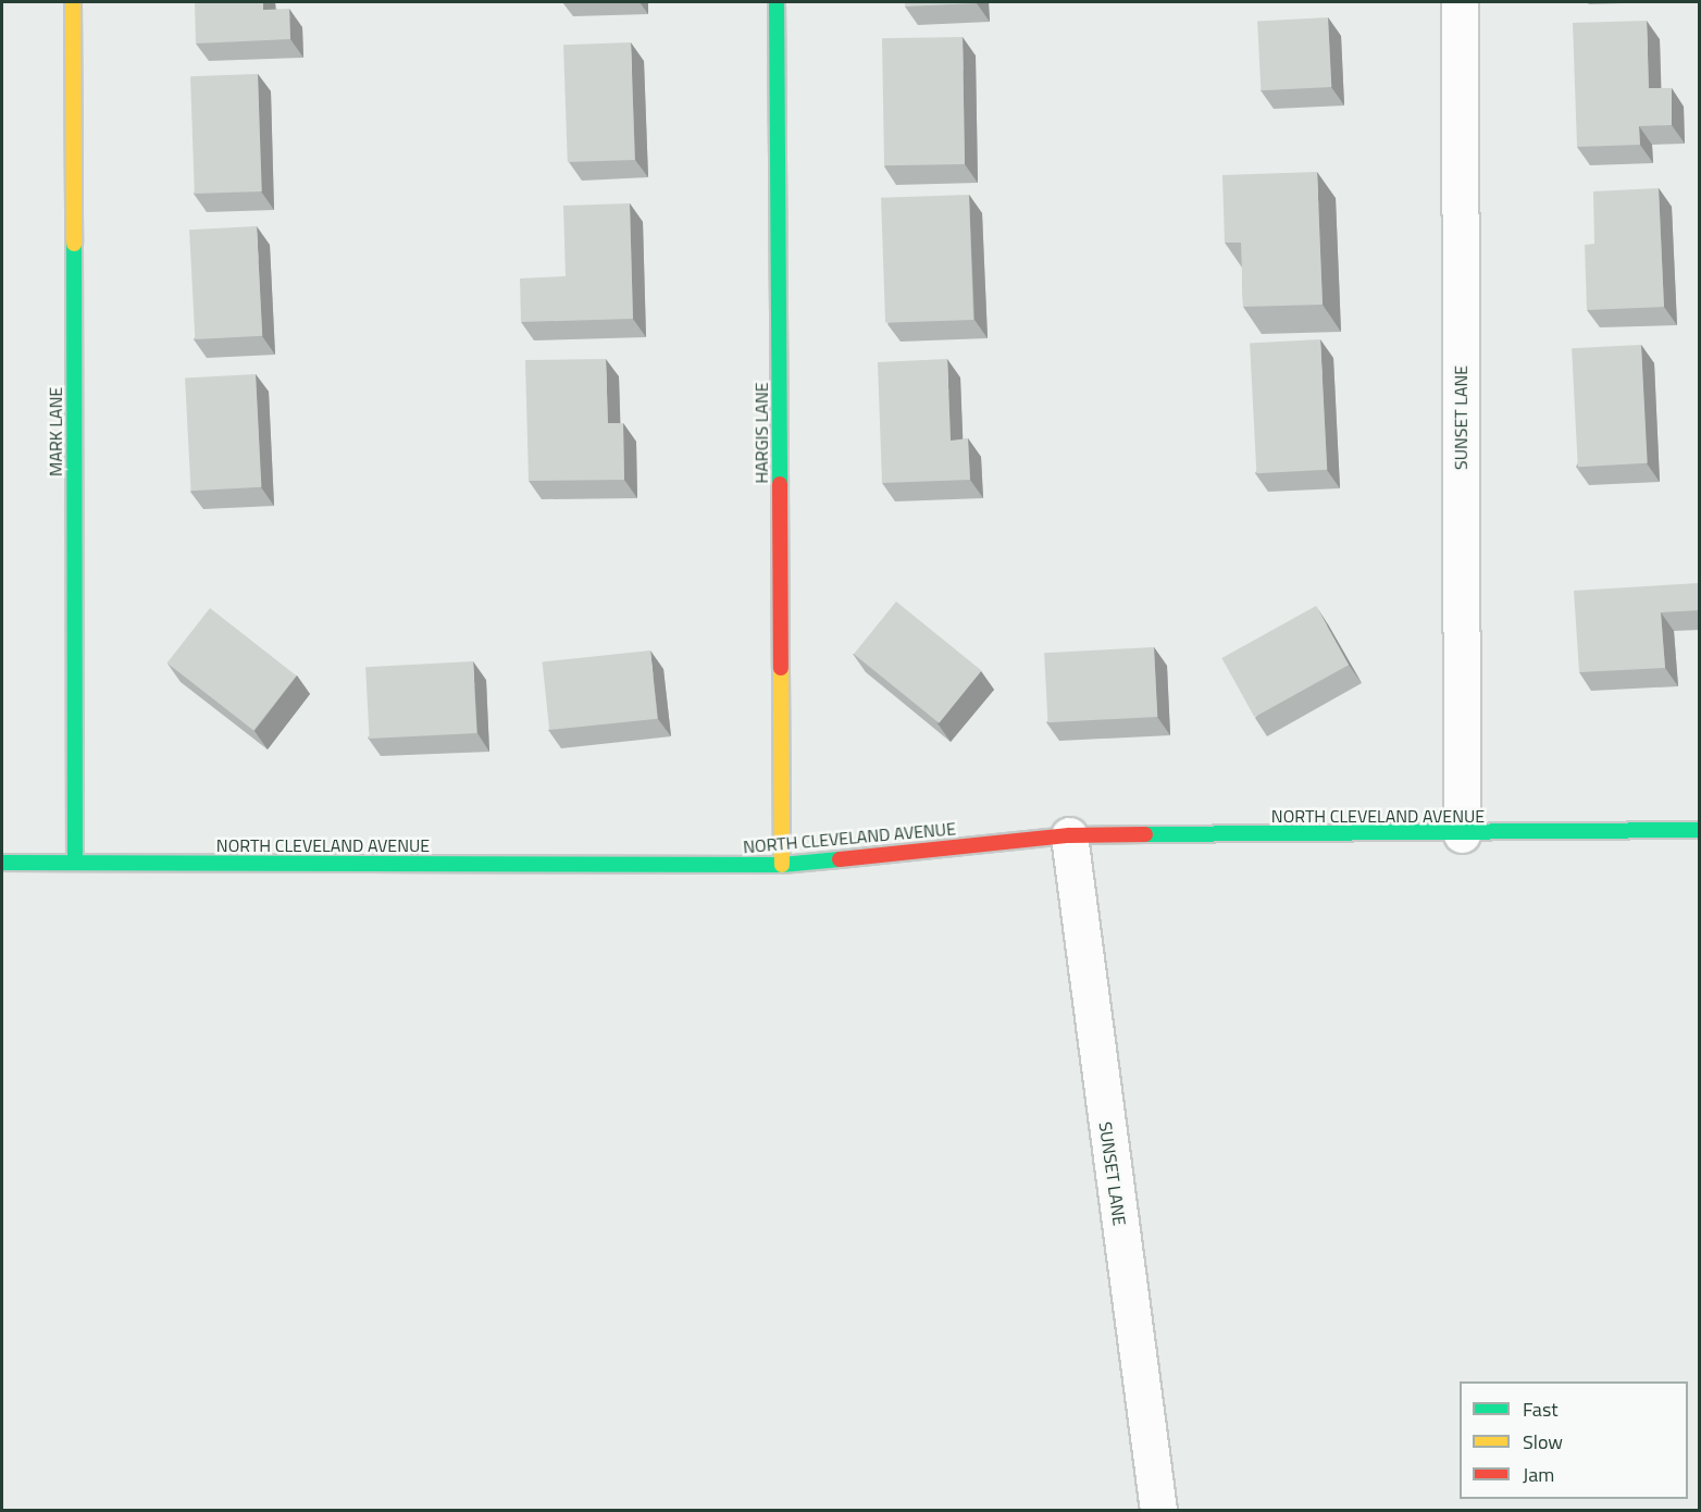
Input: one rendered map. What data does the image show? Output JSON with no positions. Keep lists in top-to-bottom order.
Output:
{
  "streets": {
    "street": [
      "SUNSET LANE",
      "MARK LANE",
      "HARGIS LANE",
      "NORTH CLEVELAND AVENUE"
    ]
  },
  "crossings": [
    ["SUNSET LANE", "NORTH CLEVELAND AVENUE"],
    ["MARK LANE", "NORTH CLEVELAND AVENUE"],
    ["HARGIS LANE", "NORTH CLEVELAND AVENUE"]
  ],
  "legend": ["Fast", "Slow", "Jam"]
}
